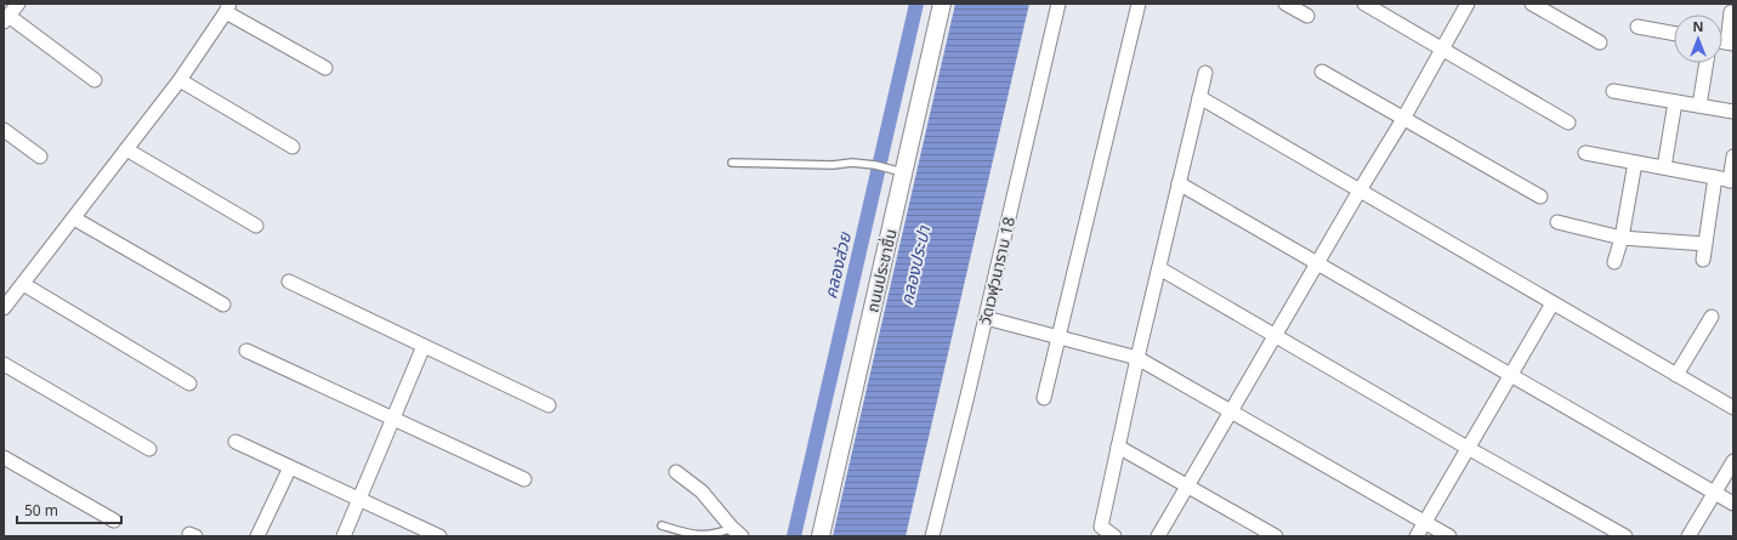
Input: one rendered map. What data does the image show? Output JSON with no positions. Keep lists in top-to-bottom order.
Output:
{
  "streets": {
    "street": ["ถนนประชาชื่น", "วัดเวฬุวนาราม 18"]
  },
  "water": ["คลองส่วย", "คลองประปา"],
  "scale_bar": "50 m",
  "north": "top"
}
